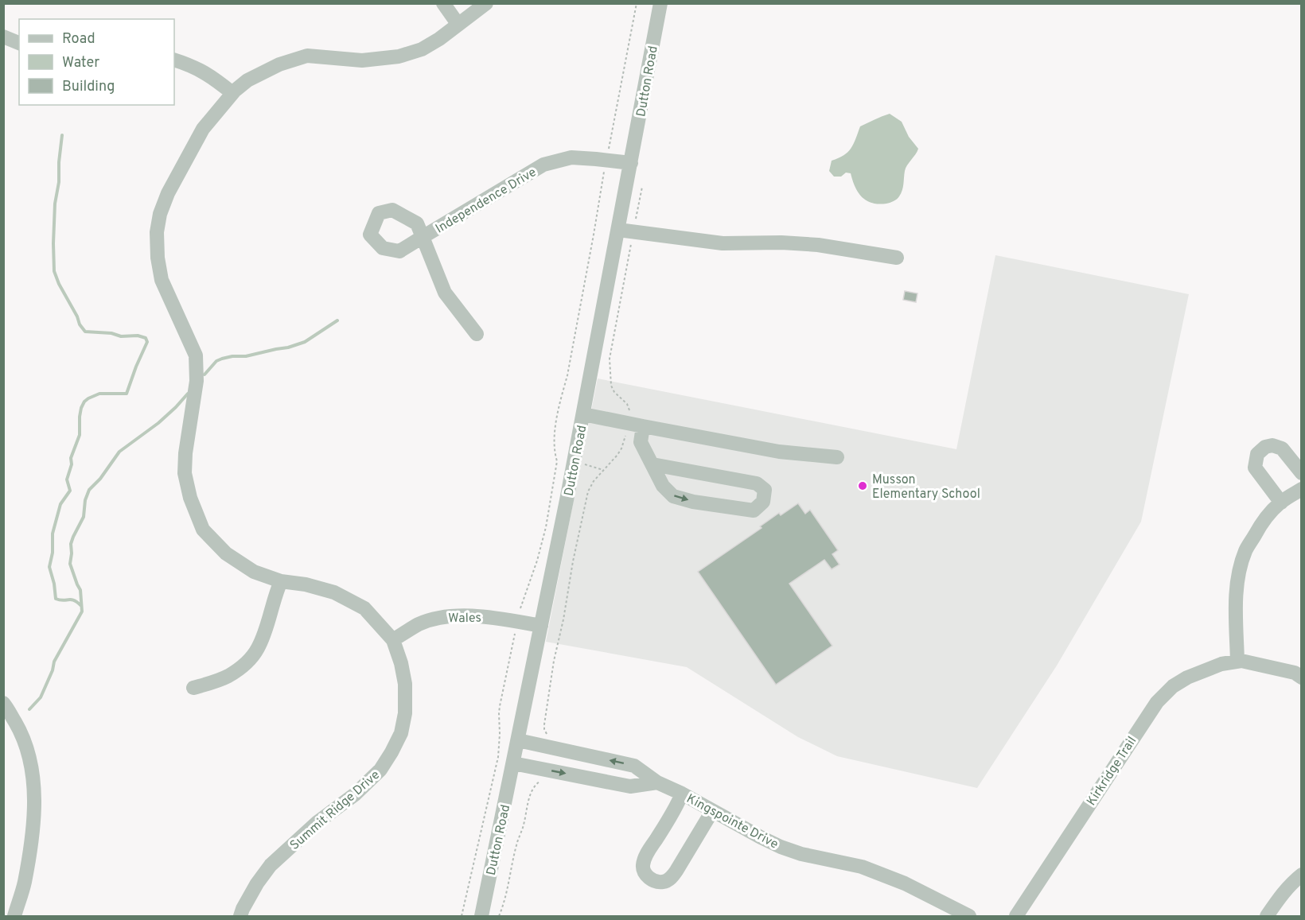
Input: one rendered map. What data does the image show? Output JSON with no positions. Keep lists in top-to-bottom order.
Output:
{
  "streets": {
    "street": [
      "Dutton Road",
      "Independence Drive",
      "Wales",
      "Kirkridge Trail",
      "Summit Ridge Drive",
      "Kingspointe Drive"
    ]
  },
  "crossings": [
    ["Dutton Road", "Independence Drive"],
    ["Dutton Road", "Wales"],
    ["Dutton Road", "Kingspointe Drive"],
    ["Wales", "Summit Ridge Drive"]
  ],
  "places": ["Musson Elementary School"],
  "legend": ["Road", "Water", "Building"]
}
